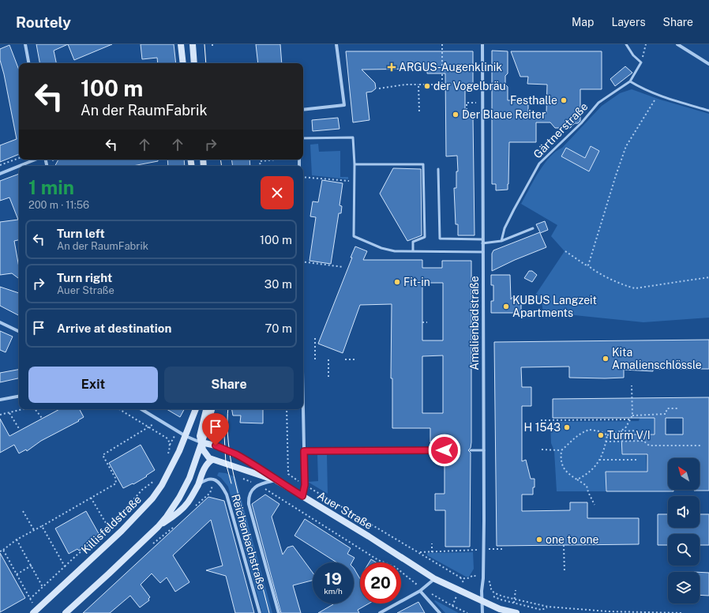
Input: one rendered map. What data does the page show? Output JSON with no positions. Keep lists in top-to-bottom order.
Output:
{
  "streets": {
    "main road": ["Auer Straße", "Killisfeldstraße"],
    "street": ["Amalienbadstraße", "Reichenbachstraße"],
    "lane": ["Gärtnerstraße"]
  },
  "crossings": [
    ["Amalienbadstraße", "Auer Straße"],
    ["Auer Straße", "Killisfeldstraße"]
  ],
  "places": {
    "health": ["ARGUS-Augenklinik"],
    "other": [
      "der Vogelbräu",
      "Festhalle",
      "Der Blaue Reiter",
      "Fit-in",
      "KUBUS Langzeit Apartments",
      "Kita Amalienschlössle",
      "H 1543",
      "Turm V/I",
      "one to one"
    ]
  },
  "north": "top left",
  "page": {
    "header": "Routely",
    "nav": ["Map", "Layers", "Share"],
    "turn": ["100 m", "An der RaumFabrik"],
    "heading": ["1 min", "200 m · 11:56"],
    "list": [
      {
        "name": "Turn left",
        "note": "An der RaumFabrik",
        "value": "100 m"
      },
      {
        "name": "Turn right",
        "note": "Auer Straße",
        "value": "30 m"
      },
      {
        "name": "Arrive at destination",
        "value": "70 m"
      }
    ],
    "buttons": ["Exit", "Share"],
    "speed": "19 km/h",
    "limit": "20"
  }
}
